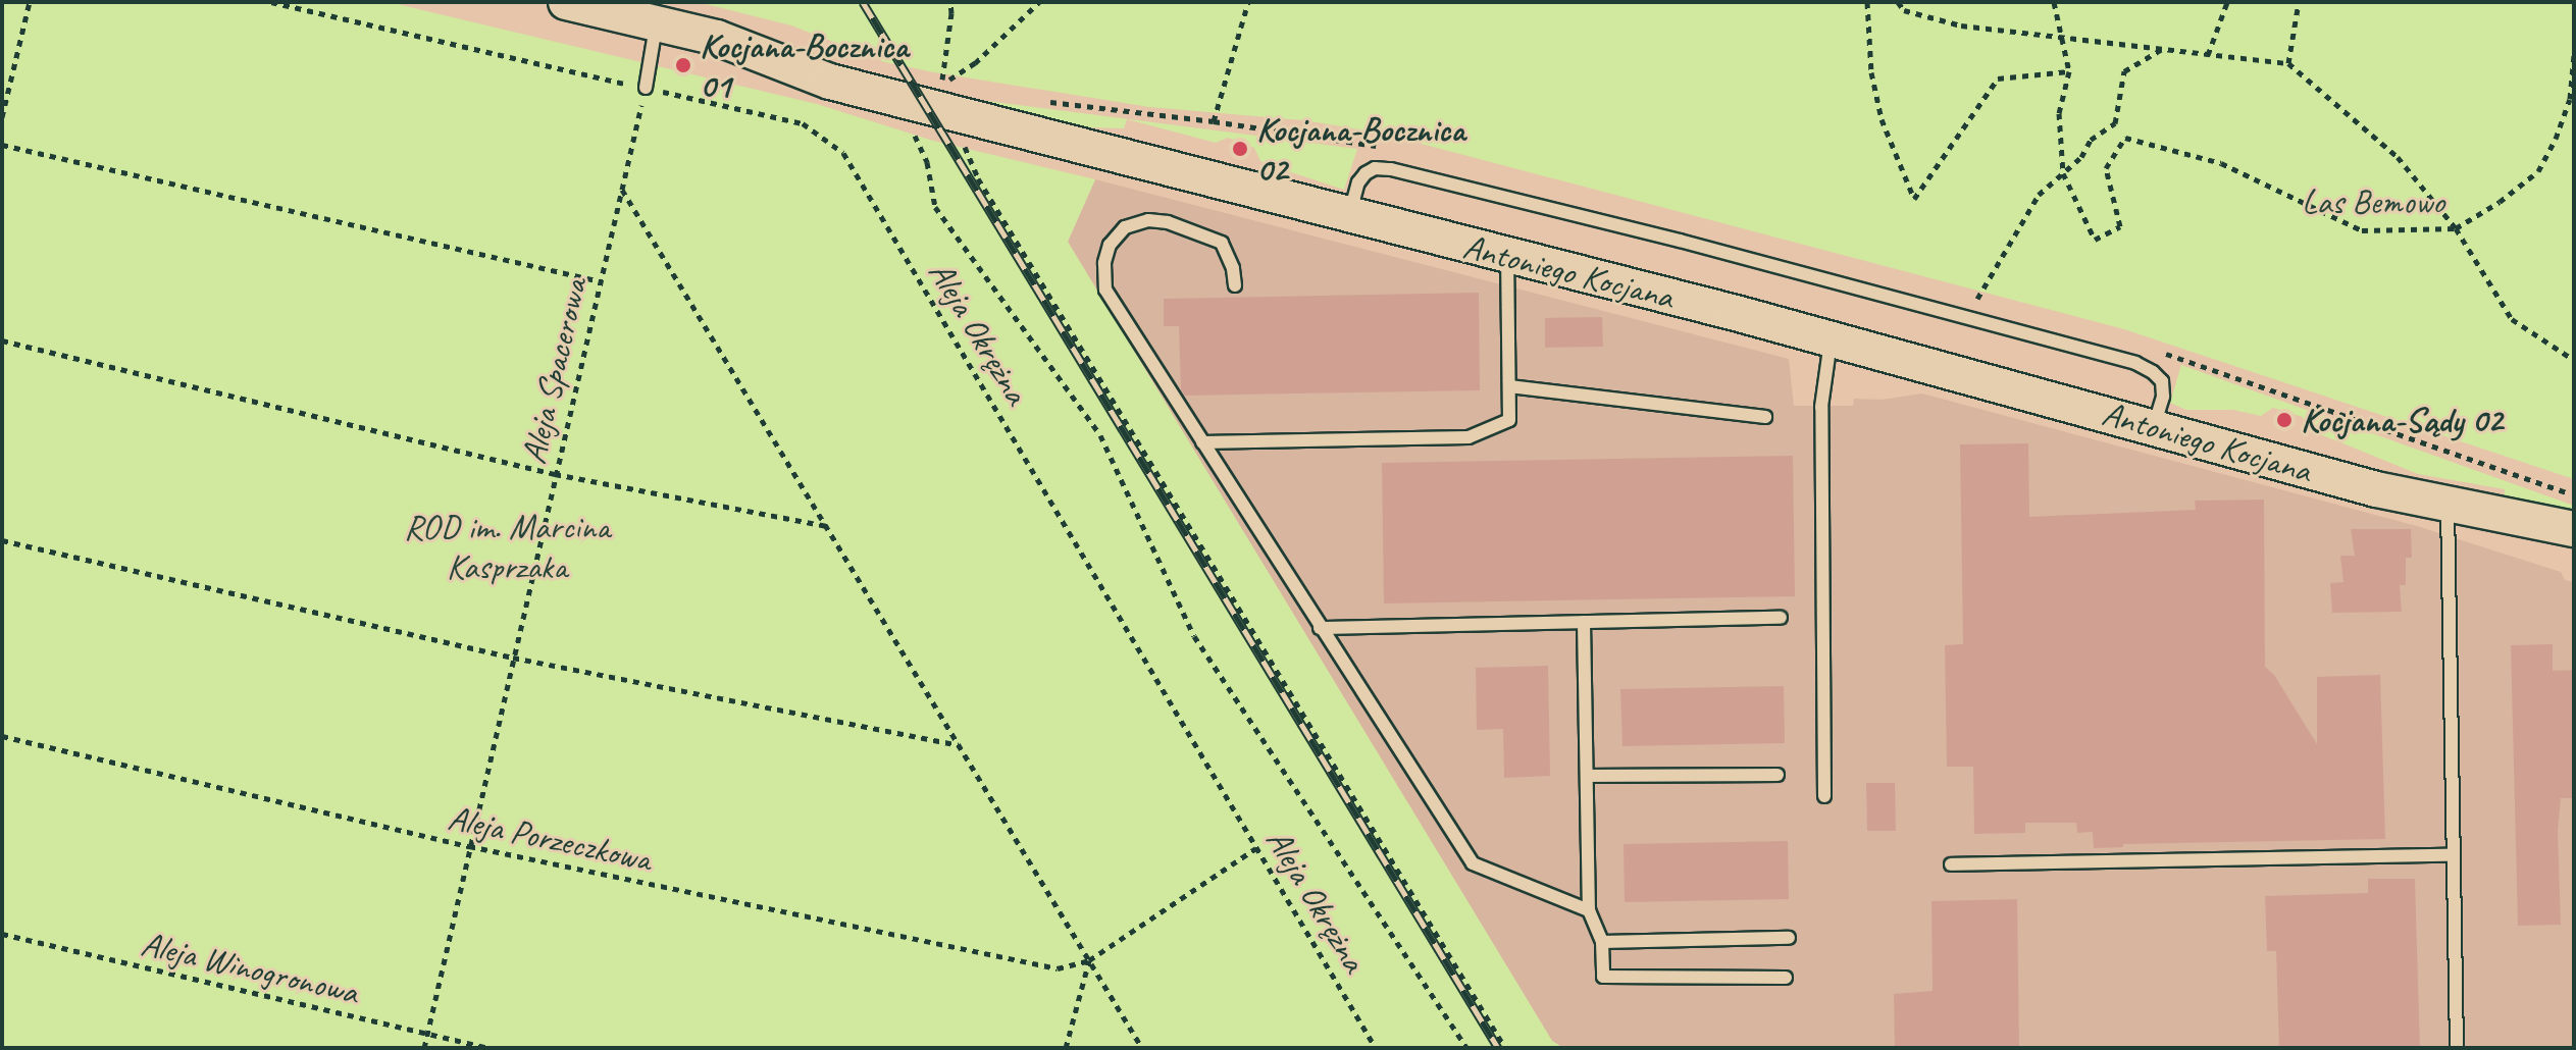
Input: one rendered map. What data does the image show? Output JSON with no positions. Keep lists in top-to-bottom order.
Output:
{
  "streets": {
    "street": ["Antoniego Kocjana"],
    "path": [
      "Aleja Okrężna",
      "Aleja Spacerowa",
      "Aleja Porzeczkowa",
      "Aleja Winogronowa"
    ]
  },
  "crossings": [
    ["Aleja Okrężna", "Aleja Spacerowa"],
    ["Aleja Spacerowa", "Aleja Porzeczkowa"],
    ["Aleja Spacerowa", "Aleja Winogronowa"]
  ],
  "parks": ["Las Bemowo", "ROD im. Marcina Kasprzaka"],
  "places": ["Kocjana-Bocznica 01", "Kocjana-Bocznica 02", "Kocjana-Sądy 02"]
}
